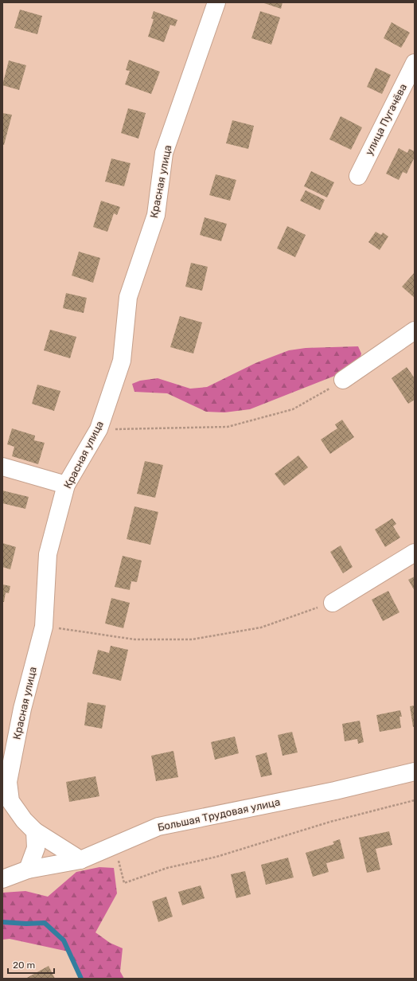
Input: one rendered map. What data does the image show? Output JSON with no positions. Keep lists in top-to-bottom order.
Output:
{
  "streets": {
    "street": ["улица Пугачёва", "Красная улица", "Большая Трудовая улица"]
  },
  "scale_bar": "20 m"
}
